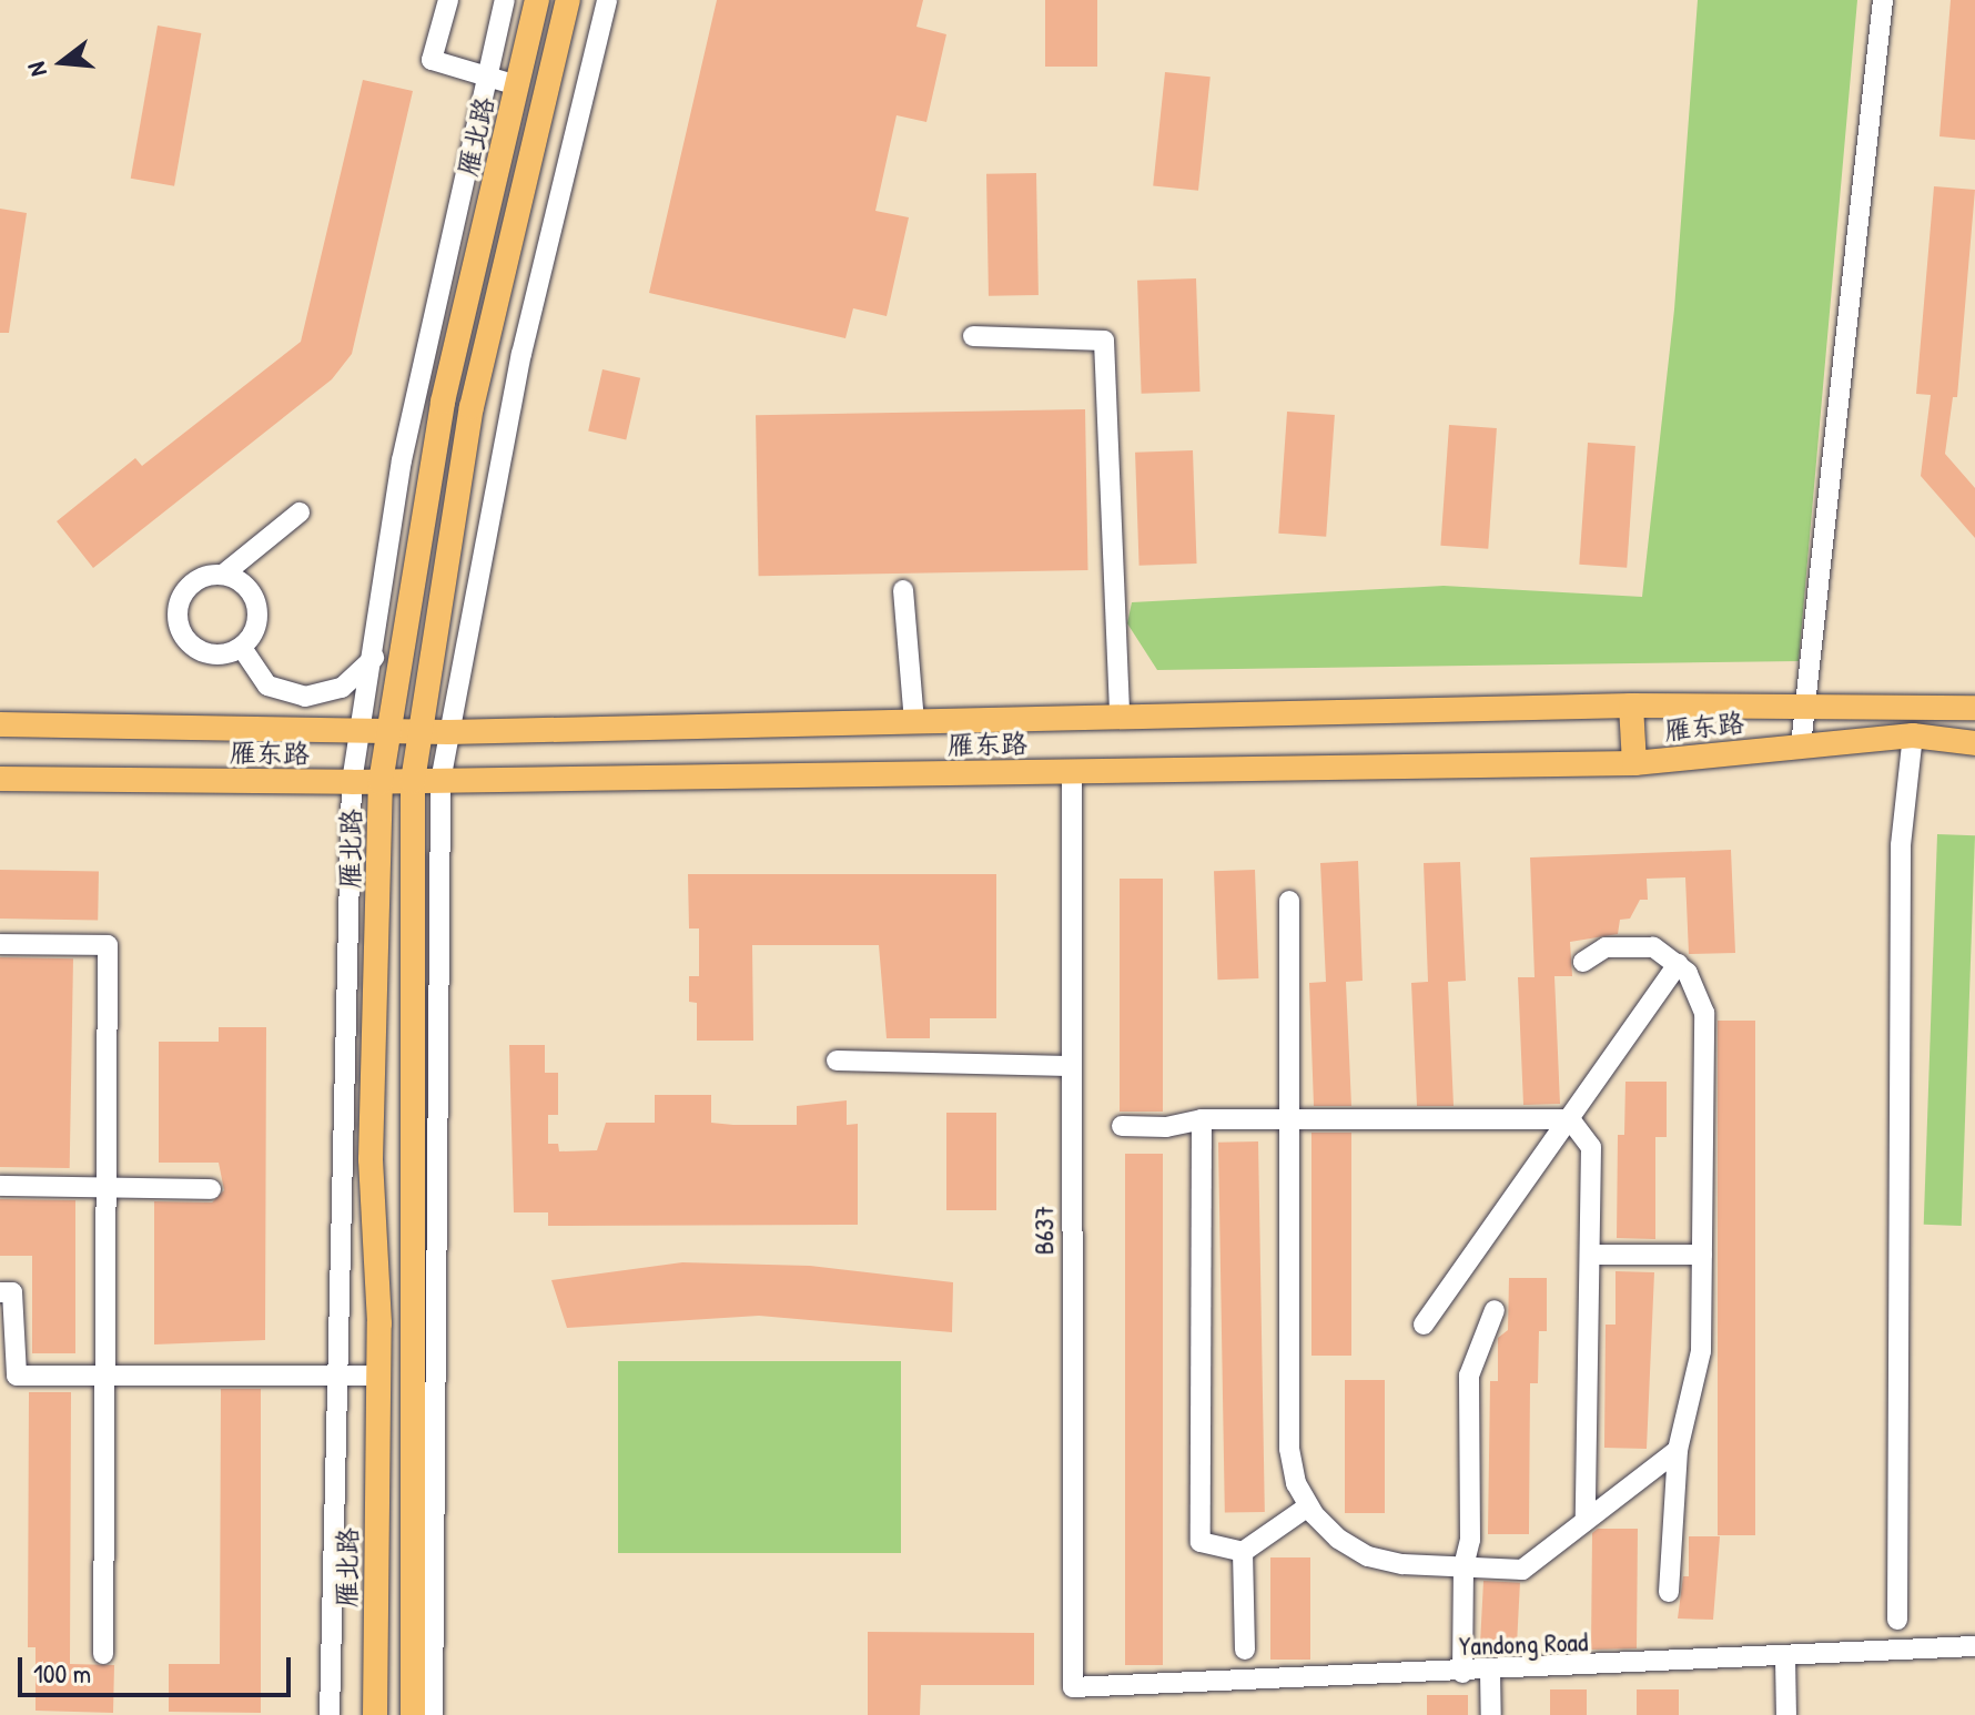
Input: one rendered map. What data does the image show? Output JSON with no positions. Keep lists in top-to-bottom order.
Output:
{
  "streets": {
    "main road": ["雁北路", "雁东路"],
    "street": ["B637", "Yandong Road"]
  },
  "crossings": [
    ["雁北路", "雁东路"],
    ["雁东路", "B637"],
    ["B637", "Yandong Road"]
  ],
  "scale_bar": "100 m",
  "north": "left"
}
